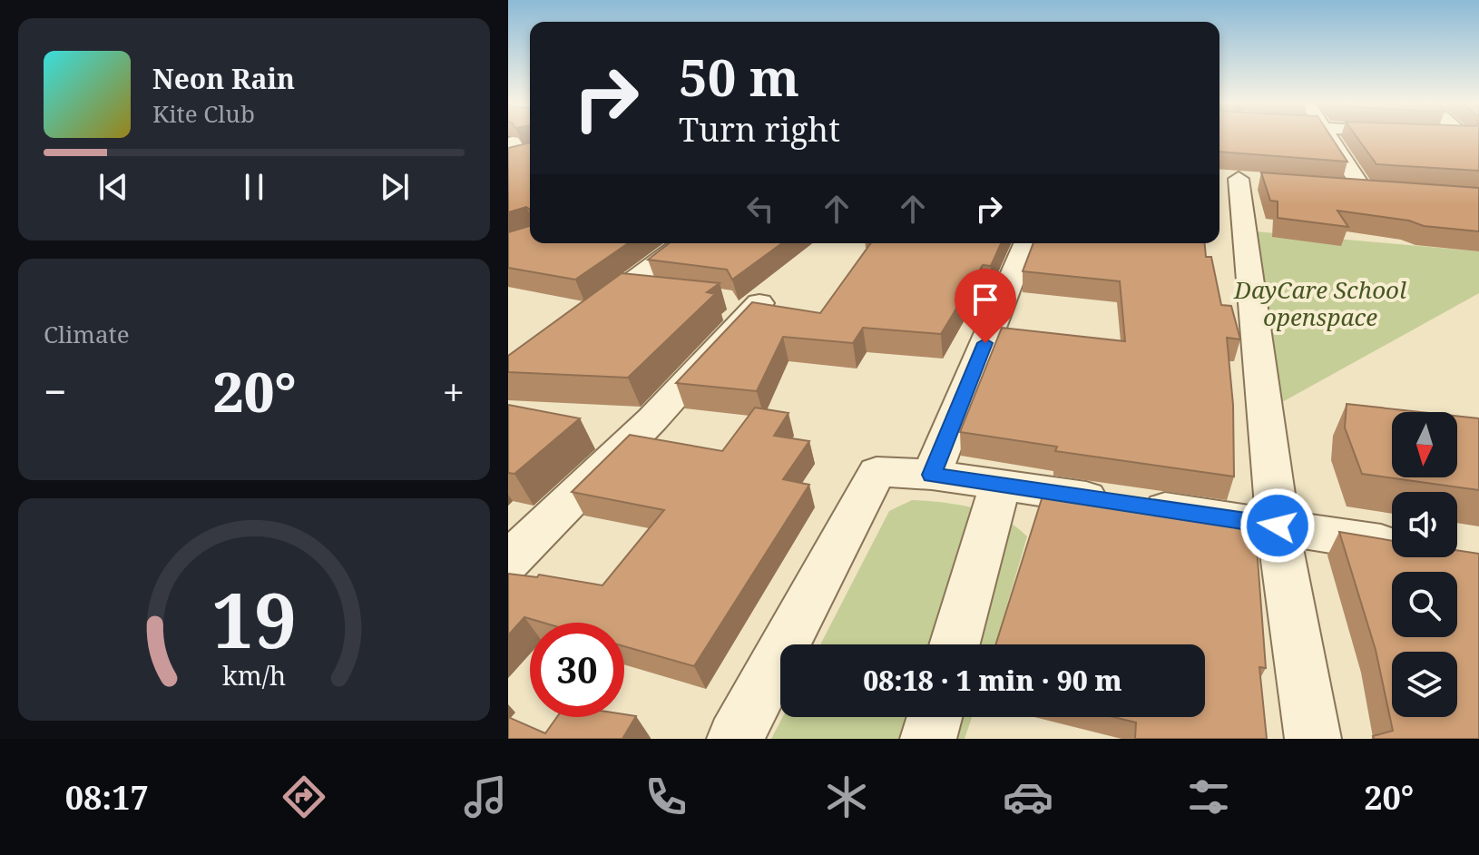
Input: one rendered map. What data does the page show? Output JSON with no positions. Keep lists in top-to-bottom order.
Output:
{
  "parks": ["DayCare School openspace"],
  "north": "bottom",
  "page": {
    "turn": ["50 m", "Turn right"],
    "song": ["Neon Rain", "Kite Club"],
    "tile": "Climate",
    "heat": ["−", "20°", "+"],
    "limit": "30",
    "trip": "08:18 · 1 min · 90 m",
    "tabs": ["08:17", "20°"],
    "gauge": ["19", "km/h"]
  }
}
